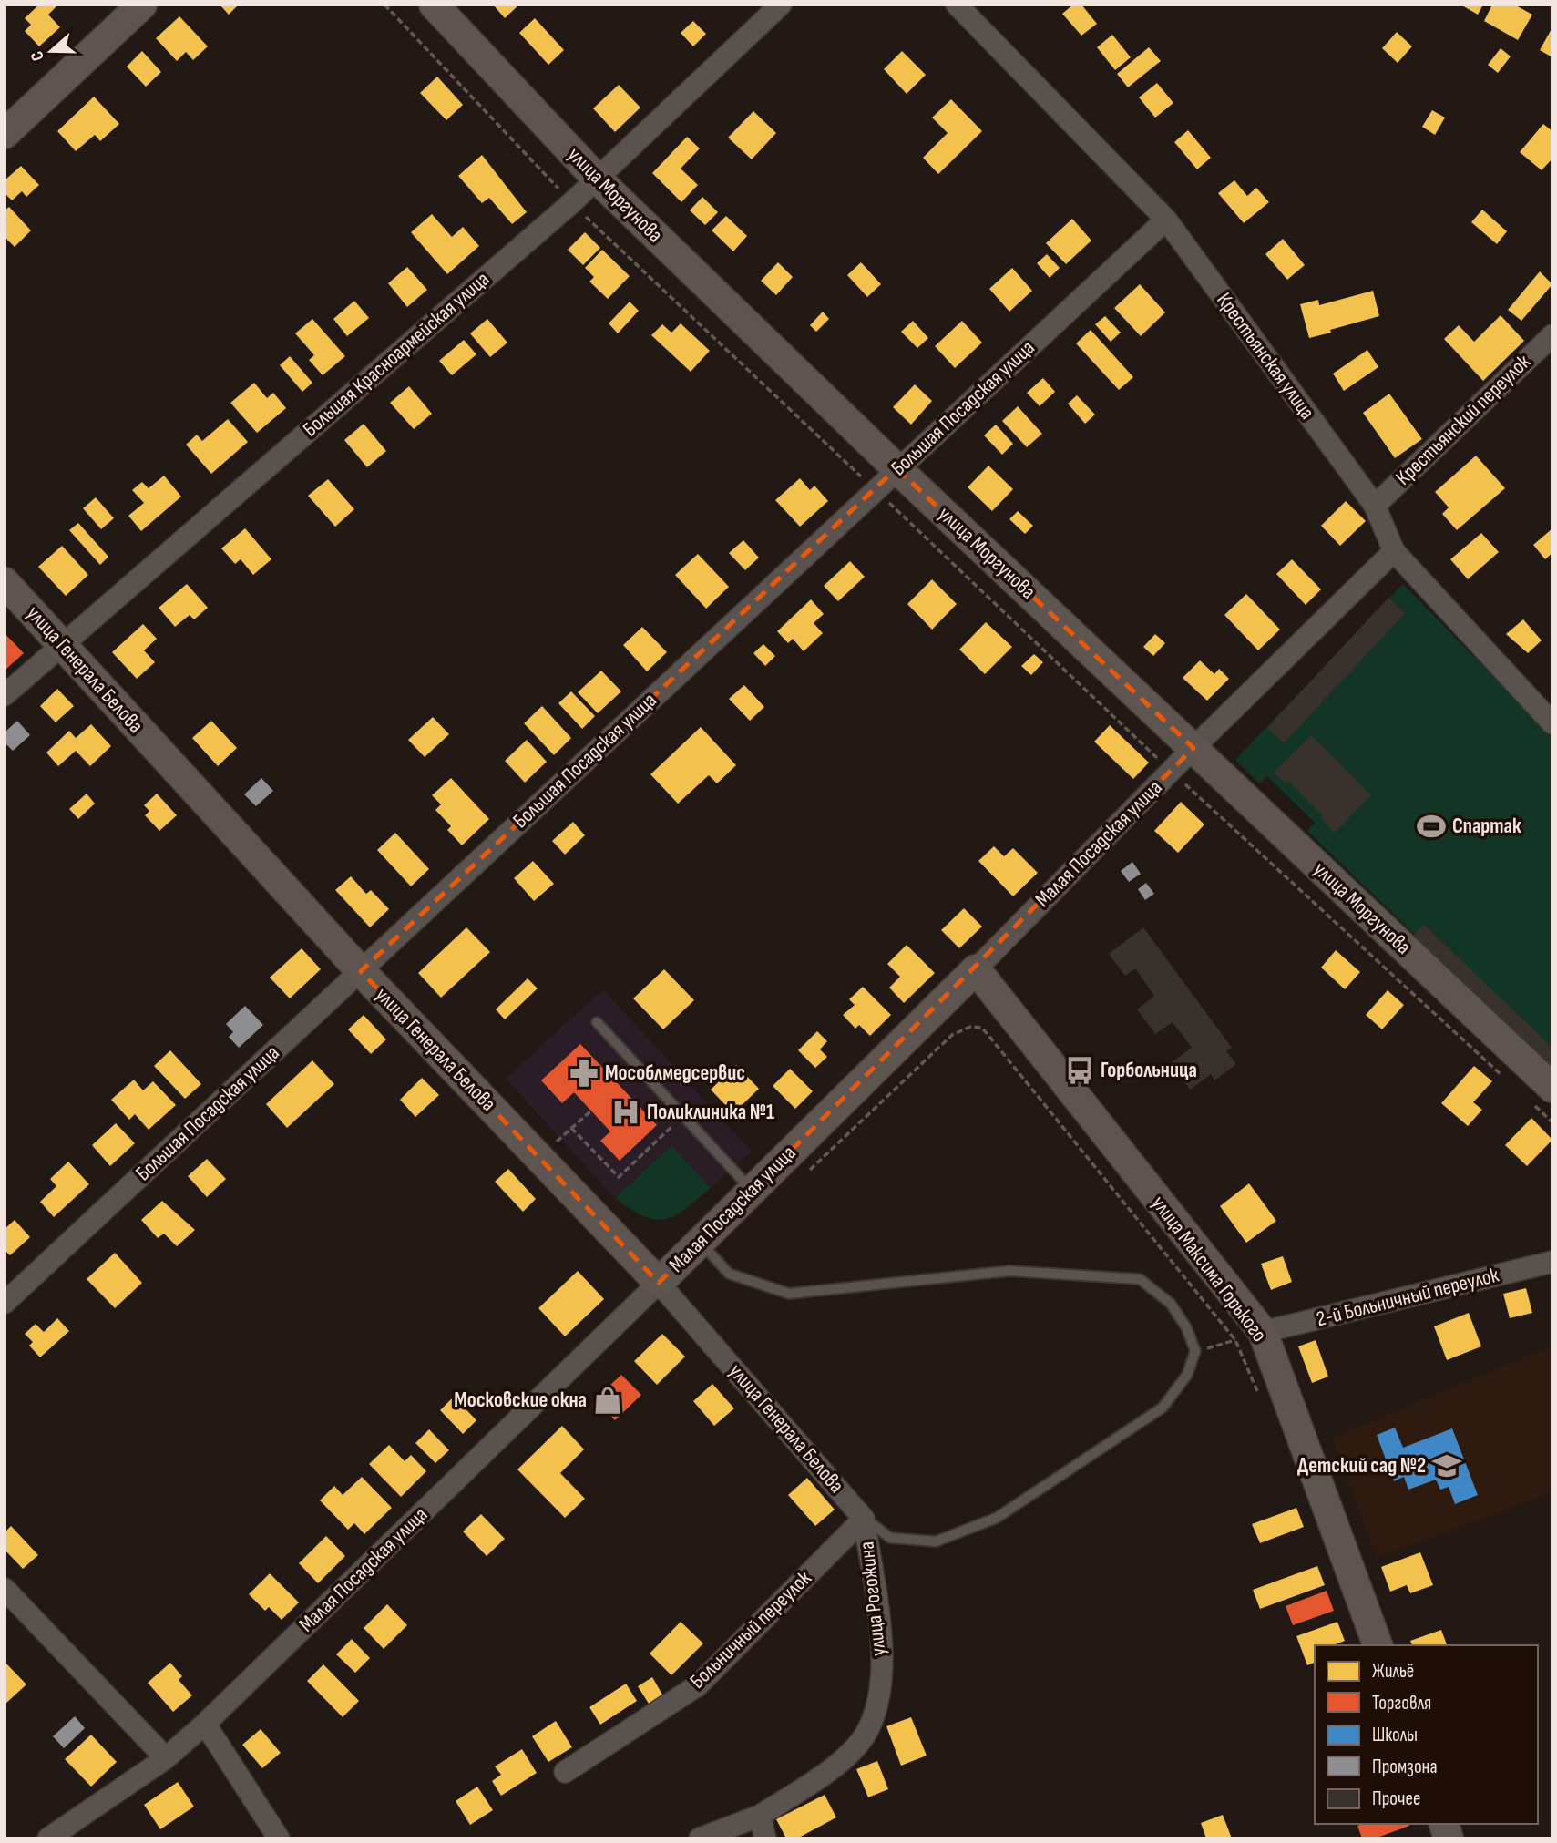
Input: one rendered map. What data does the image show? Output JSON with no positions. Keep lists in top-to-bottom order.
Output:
{
  "streets": {
    "main road": [
      "улица Моргунова",
      "улица Генерала Белова",
      "Малая Посадская улица",
      "улица Максима Горького"
    ],
    "street": [
      "Большая Красноармейская улица",
      "Крестьянская улица",
      "Большая Посадская улица",
      "Крестьянский переулок",
      "2-й Больничный переулок",
      "улица Рогожина",
      "Больничный переулок"
    ]
  },
  "crossings": [
    ["улица Моргунова", "Большая Красноармейская улица"],
    ["улица Моргунова", "Большая Посадская улица"],
    ["улица Моргунова", "Малая Посадская улица"],
    ["Большая Красноармейская улица", "улица Генерала Белова"],
    ["Крестьянская улица", "Большая Посадская улица"],
    ["Крестьянская улица", "Крестьянский переулок"],
    ["Крестьянская улица", "Малая Посадская улица"],
    ["Большая Посадская улица", "улица Генерала Белова"],
    ["улица Генерала Белова", "Малая Посадская улица"],
    ["улица Генерала Белова", "улица Рогожина"],
    ["улица Генерала Белова", "Больничный переулок"],
    ["Малая Посадская улица", "улица Максима Горького"],
    ["улица Максима Горького", "2-й Больничный переулок"],
    ["улица Рогожина", "Больничный переулок"]
  ],
  "places": {
    "sports": ["Спартак"],
    "bus stop": ["Горбольница"],
    "pharmacy": ["Мособлмедсервис"],
    "hospital": ["Поликлиника №1"],
    "shop": ["Московские окна"],
    "school or university": ["Детский сад №2"]
  },
  "legend": [
    "Жильё",
    "Торговля",
    "Школы",
    "Промзона",
    "Прочее"
  ],
  "north": "left"
}
